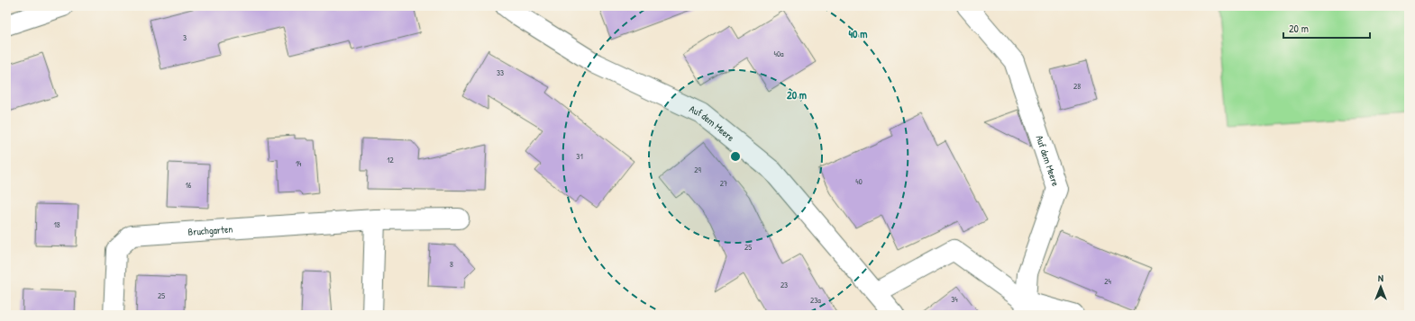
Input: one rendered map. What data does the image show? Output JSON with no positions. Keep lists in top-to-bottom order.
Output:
{
  "streets": {
    "street": ["Auf dem Meere", "Bruchgarten"]
  },
  "house_numbers": [
    "3",
    "40a",
    "33",
    "28",
    "31",
    "12",
    "14",
    "29",
    "40",
    "27",
    "16",
    "18",
    "25",
    "8",
    "24",
    "23",
    "25",
    "34",
    "23a"
  ],
  "scale_bar": "20 m",
  "north": "top",
  "rings": ["40 m", "20 m"]
}
